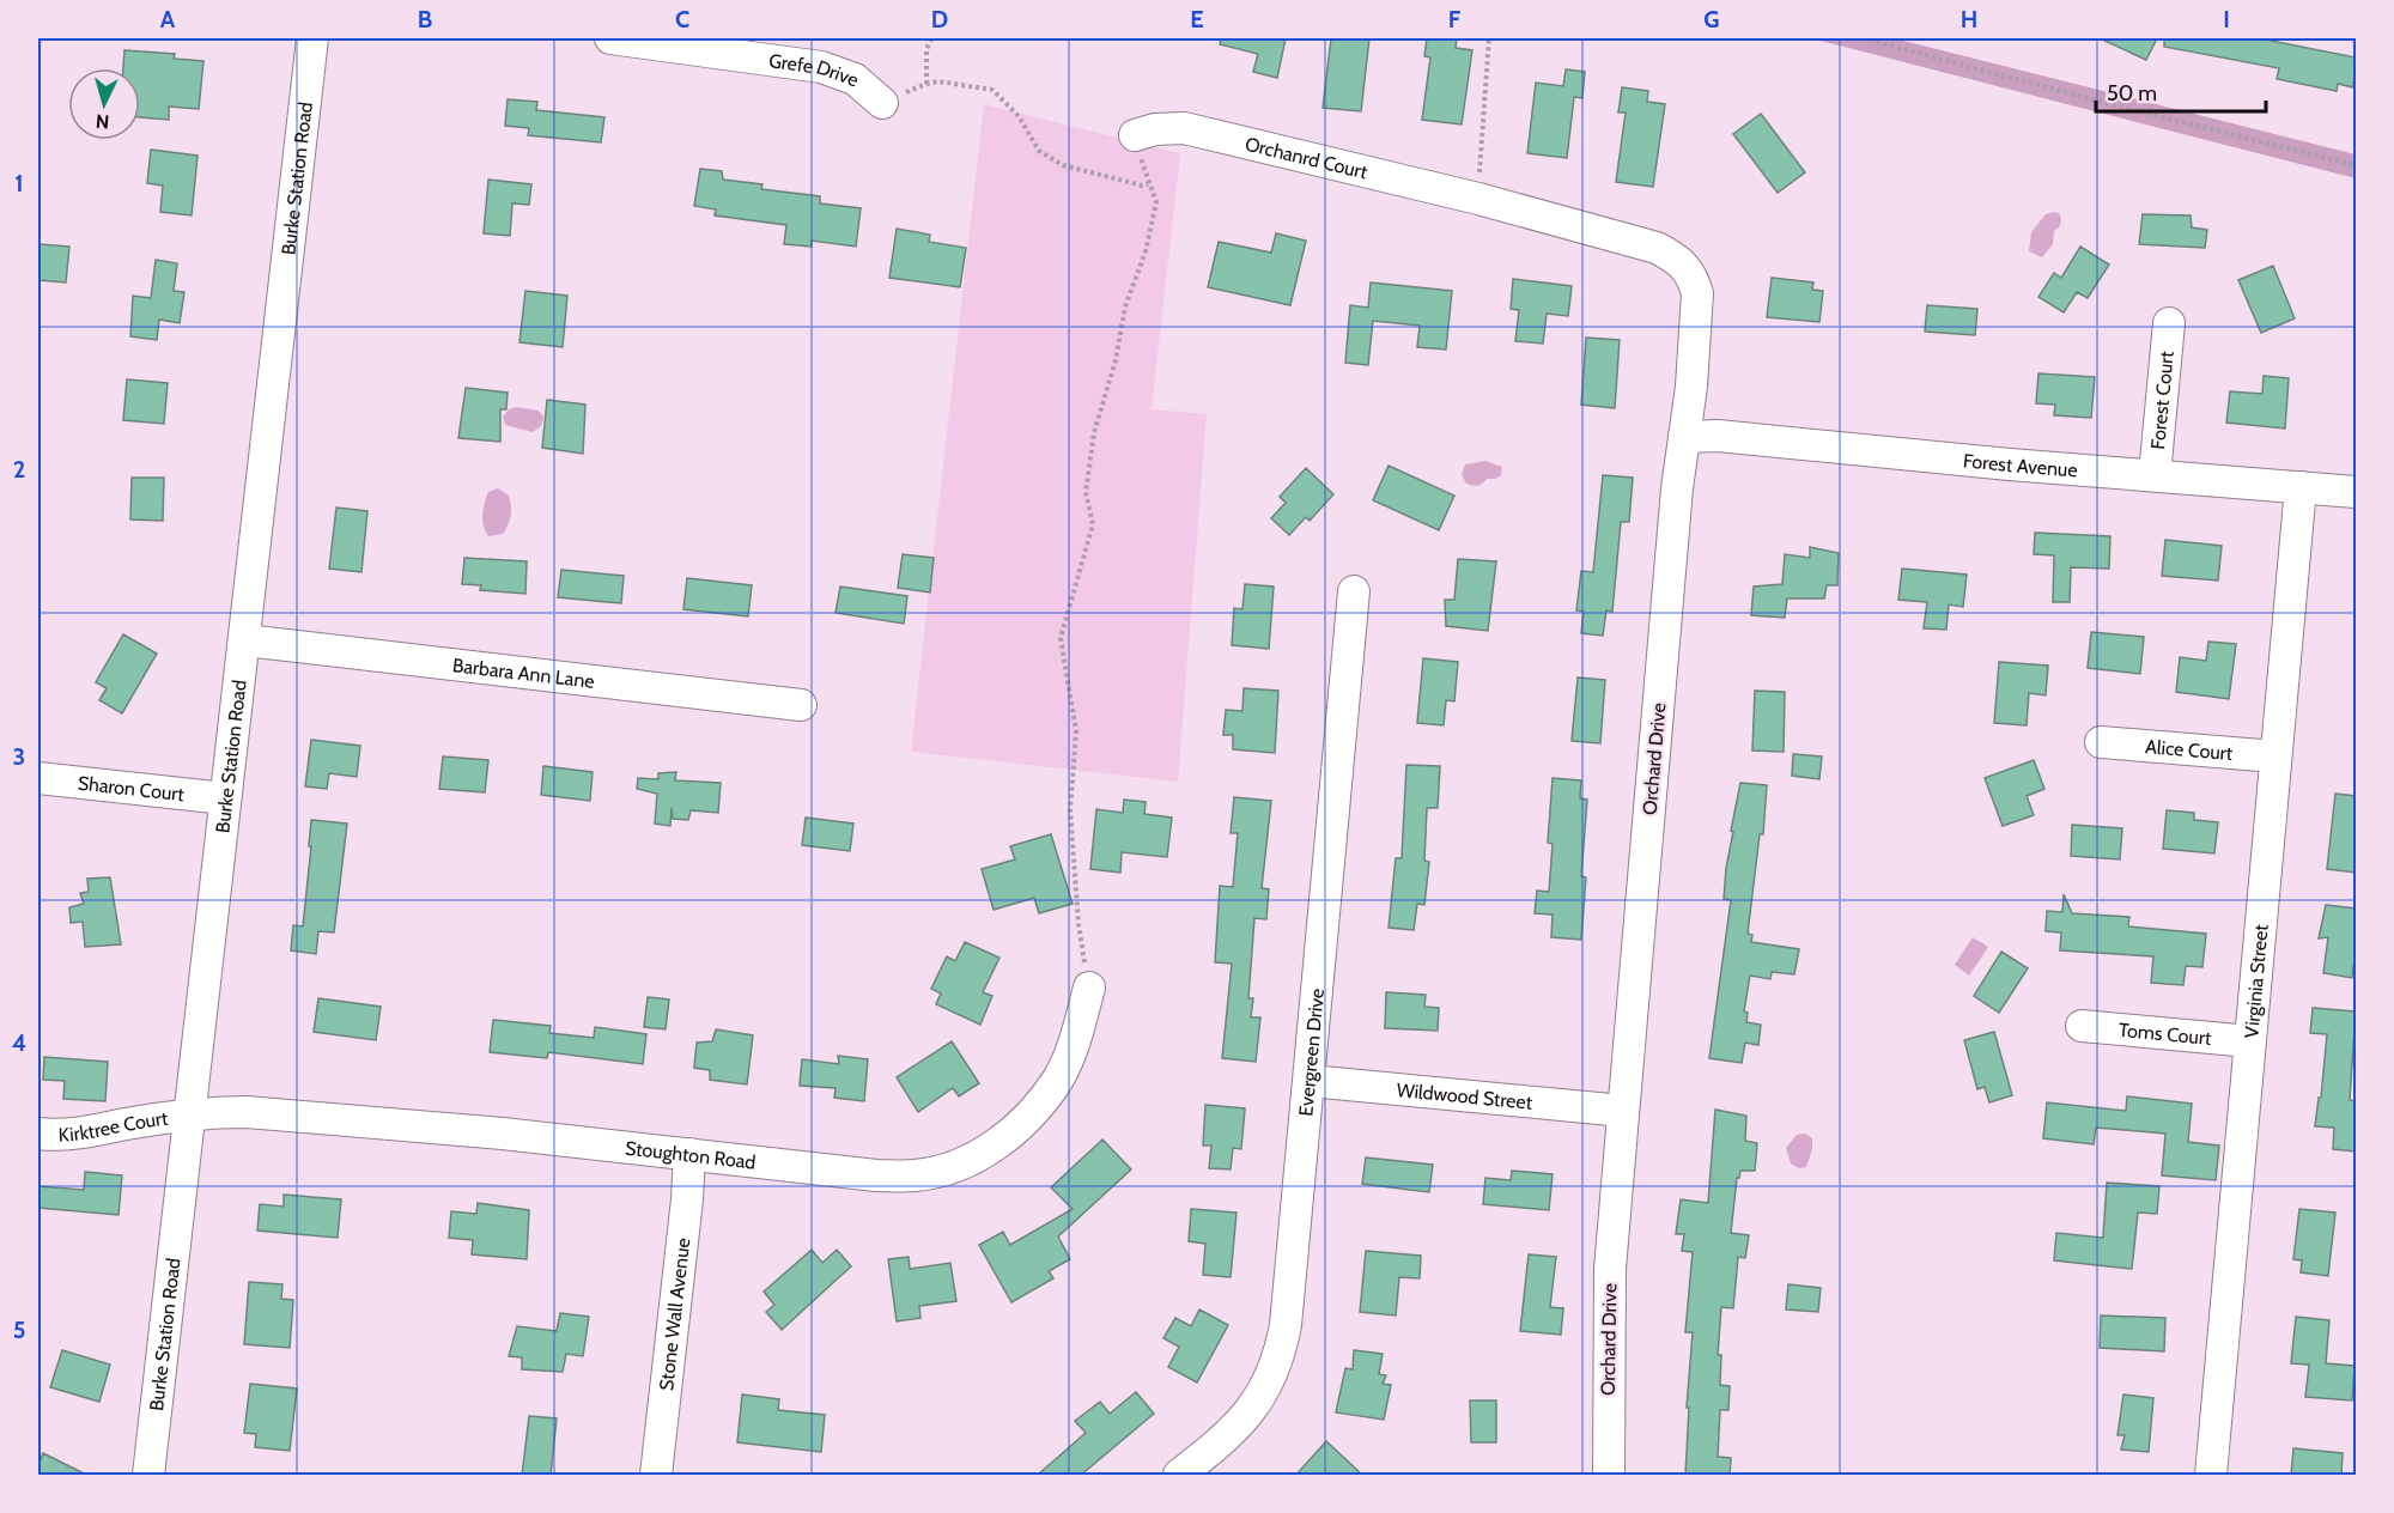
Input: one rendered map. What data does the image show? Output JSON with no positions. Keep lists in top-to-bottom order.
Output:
{
  "streets": {
    "street": [
      "Grefe Drive",
      "Orchanrd Court",
      "Burke Station Road",
      "Forest Court",
      "Forest Avenue",
      "Barbara Ann Lane",
      "Alice Court",
      "Orchard Drive",
      "Sharon Court",
      "Virginia Street",
      "Toms Court",
      "Evergreen Drive",
      "Wildwood Street",
      "Kirktree Court",
      "Stoughton Road",
      "Stone Wall Avenue"
    ]
  },
  "crossings": [
    ["Orchanrd Court", "Orchard Drive"],
    ["Burke Station Road", "Barbara Ann Lane"],
    ["Burke Station Road", "Sharon Court"],
    ["Burke Station Road", "Kirktree Court"],
    ["Burke Station Road", "Stoughton Road"],
    ["Forest Court", "Forest Avenue"],
    ["Forest Avenue", "Orchard Drive"],
    ["Forest Avenue", "Virginia Street"],
    ["Alice Court", "Virginia Street"],
    ["Orchard Drive", "Wildwood Street"],
    ["Virginia Street", "Toms Court"],
    ["Evergreen Drive", "Wildwood Street"],
    ["Kirktree Court", "Stoughton Road"],
    ["Stoughton Road", "Stone Wall Avenue"]
  ],
  "scale_bar": "50 m",
  "north": "bottom",
  "grid": {
    "columns": [
      "A",
      "B",
      "C",
      "D",
      "E",
      "F",
      "G",
      "H",
      "I"
    ],
    "rows": [
      "1",
      "2",
      "3",
      "4",
      "5"
    ]
  }
}
